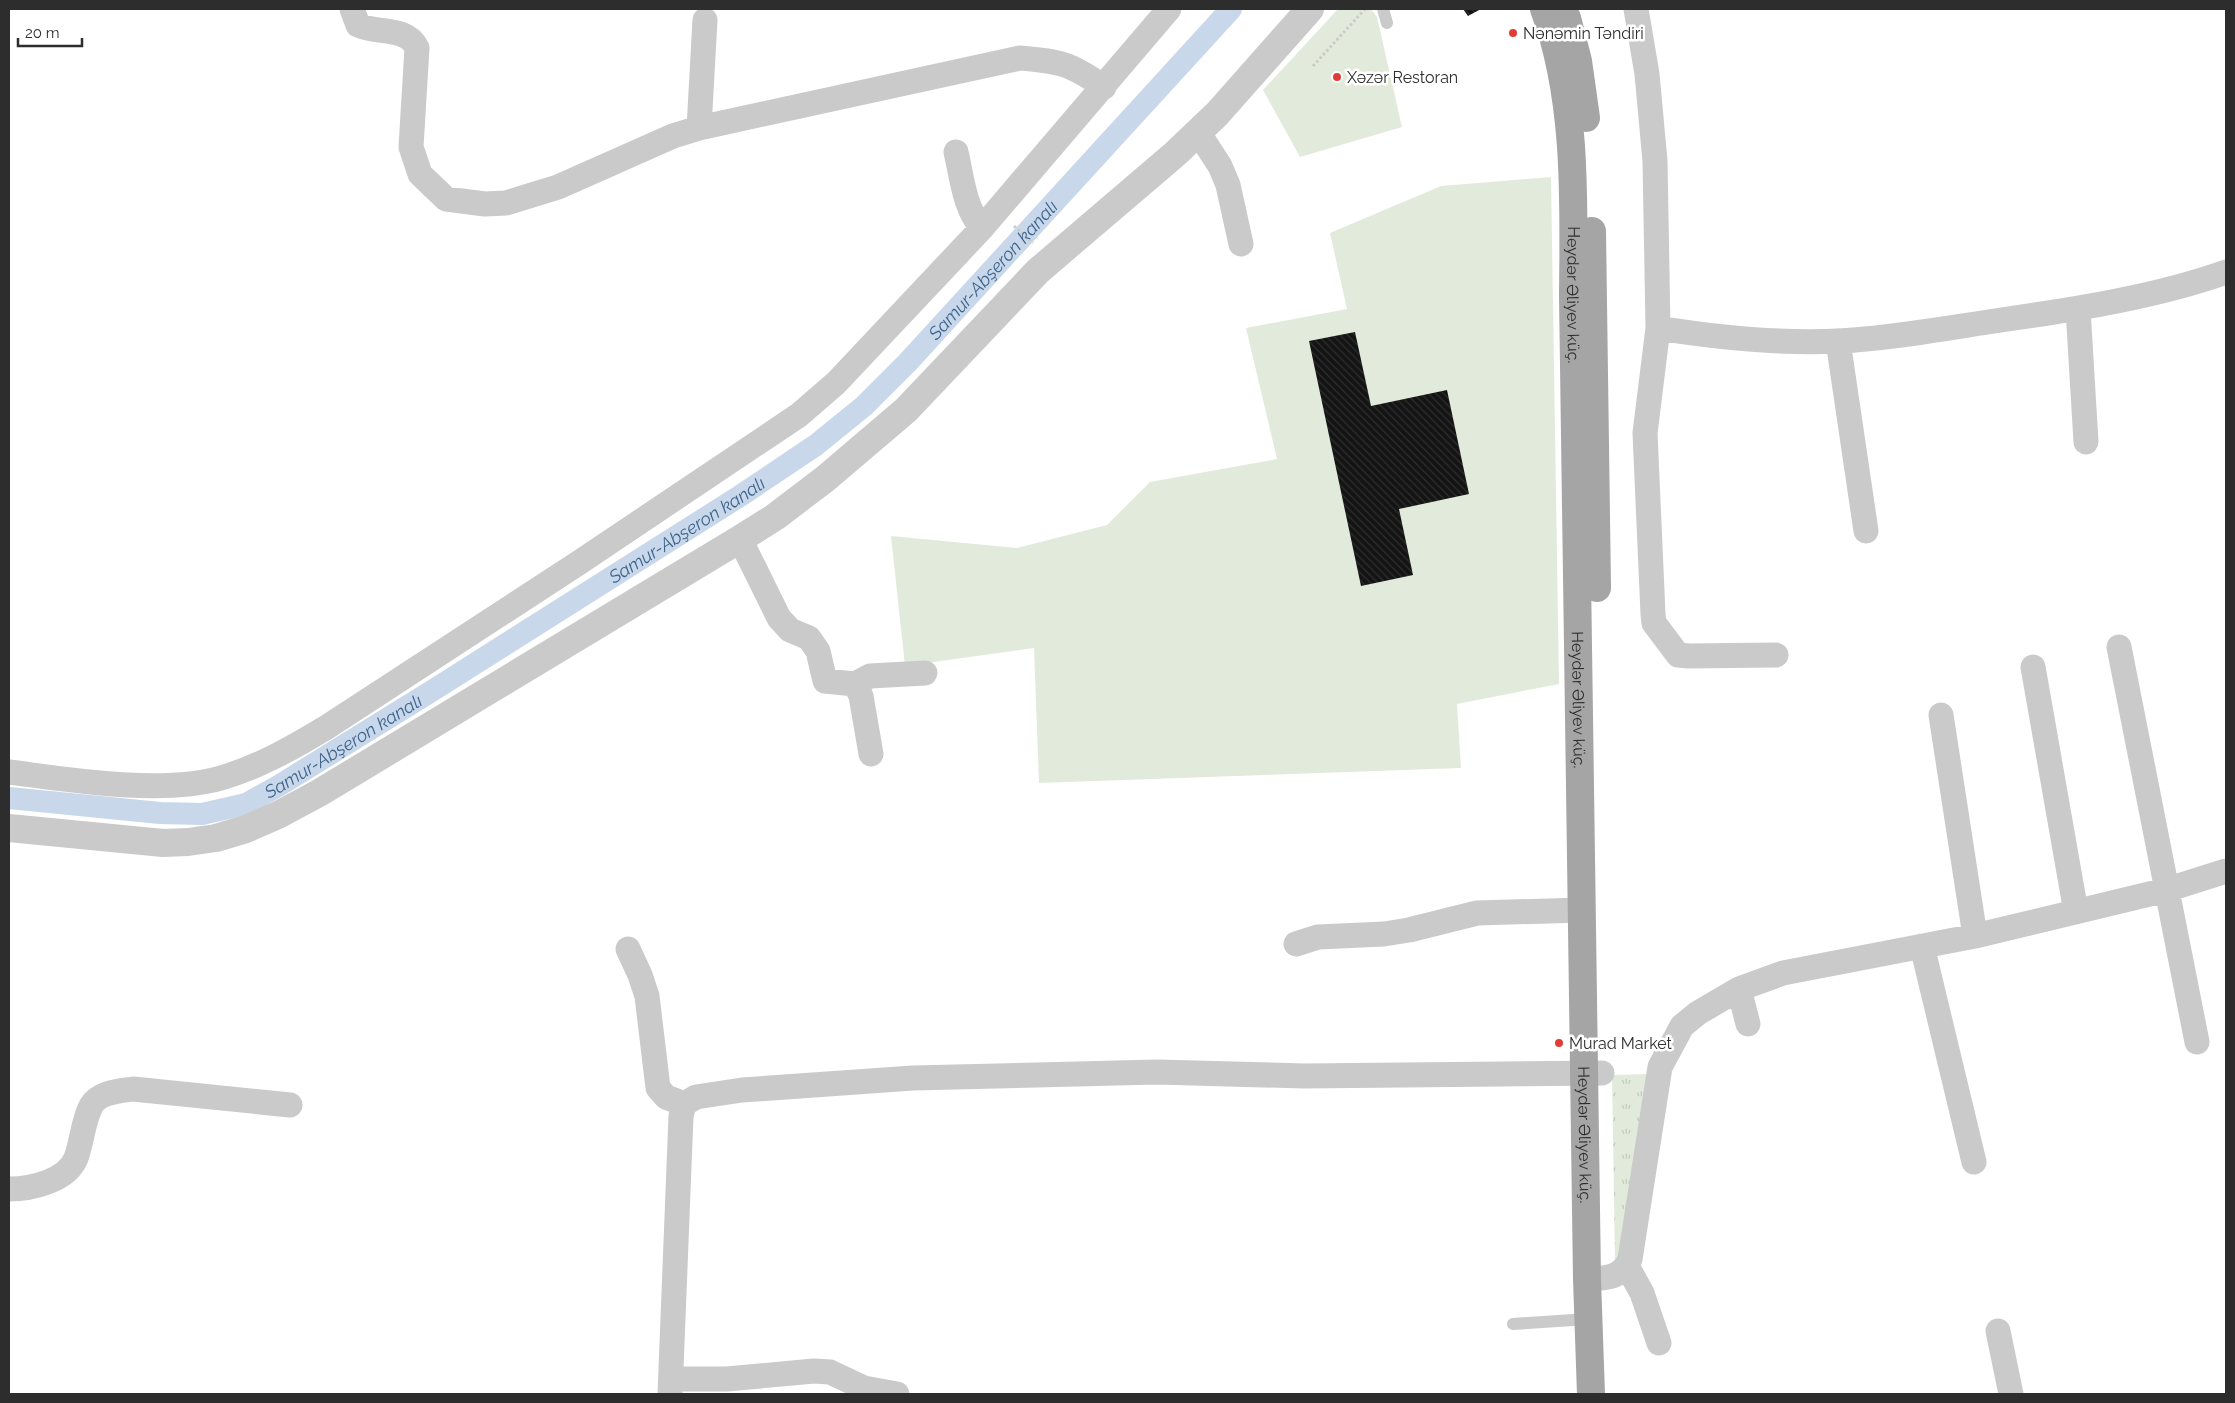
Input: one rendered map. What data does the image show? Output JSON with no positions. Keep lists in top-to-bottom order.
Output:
{
  "streets": {
    "main road": ["Heydər Əliyev küç."]
  },
  "water": ["Samur-Abşeron kanalı"],
  "places": ["Nənəmin Təndiri", "Xəzər Restoran", "Murad Market"],
  "scale_bar": "20 m"
}
